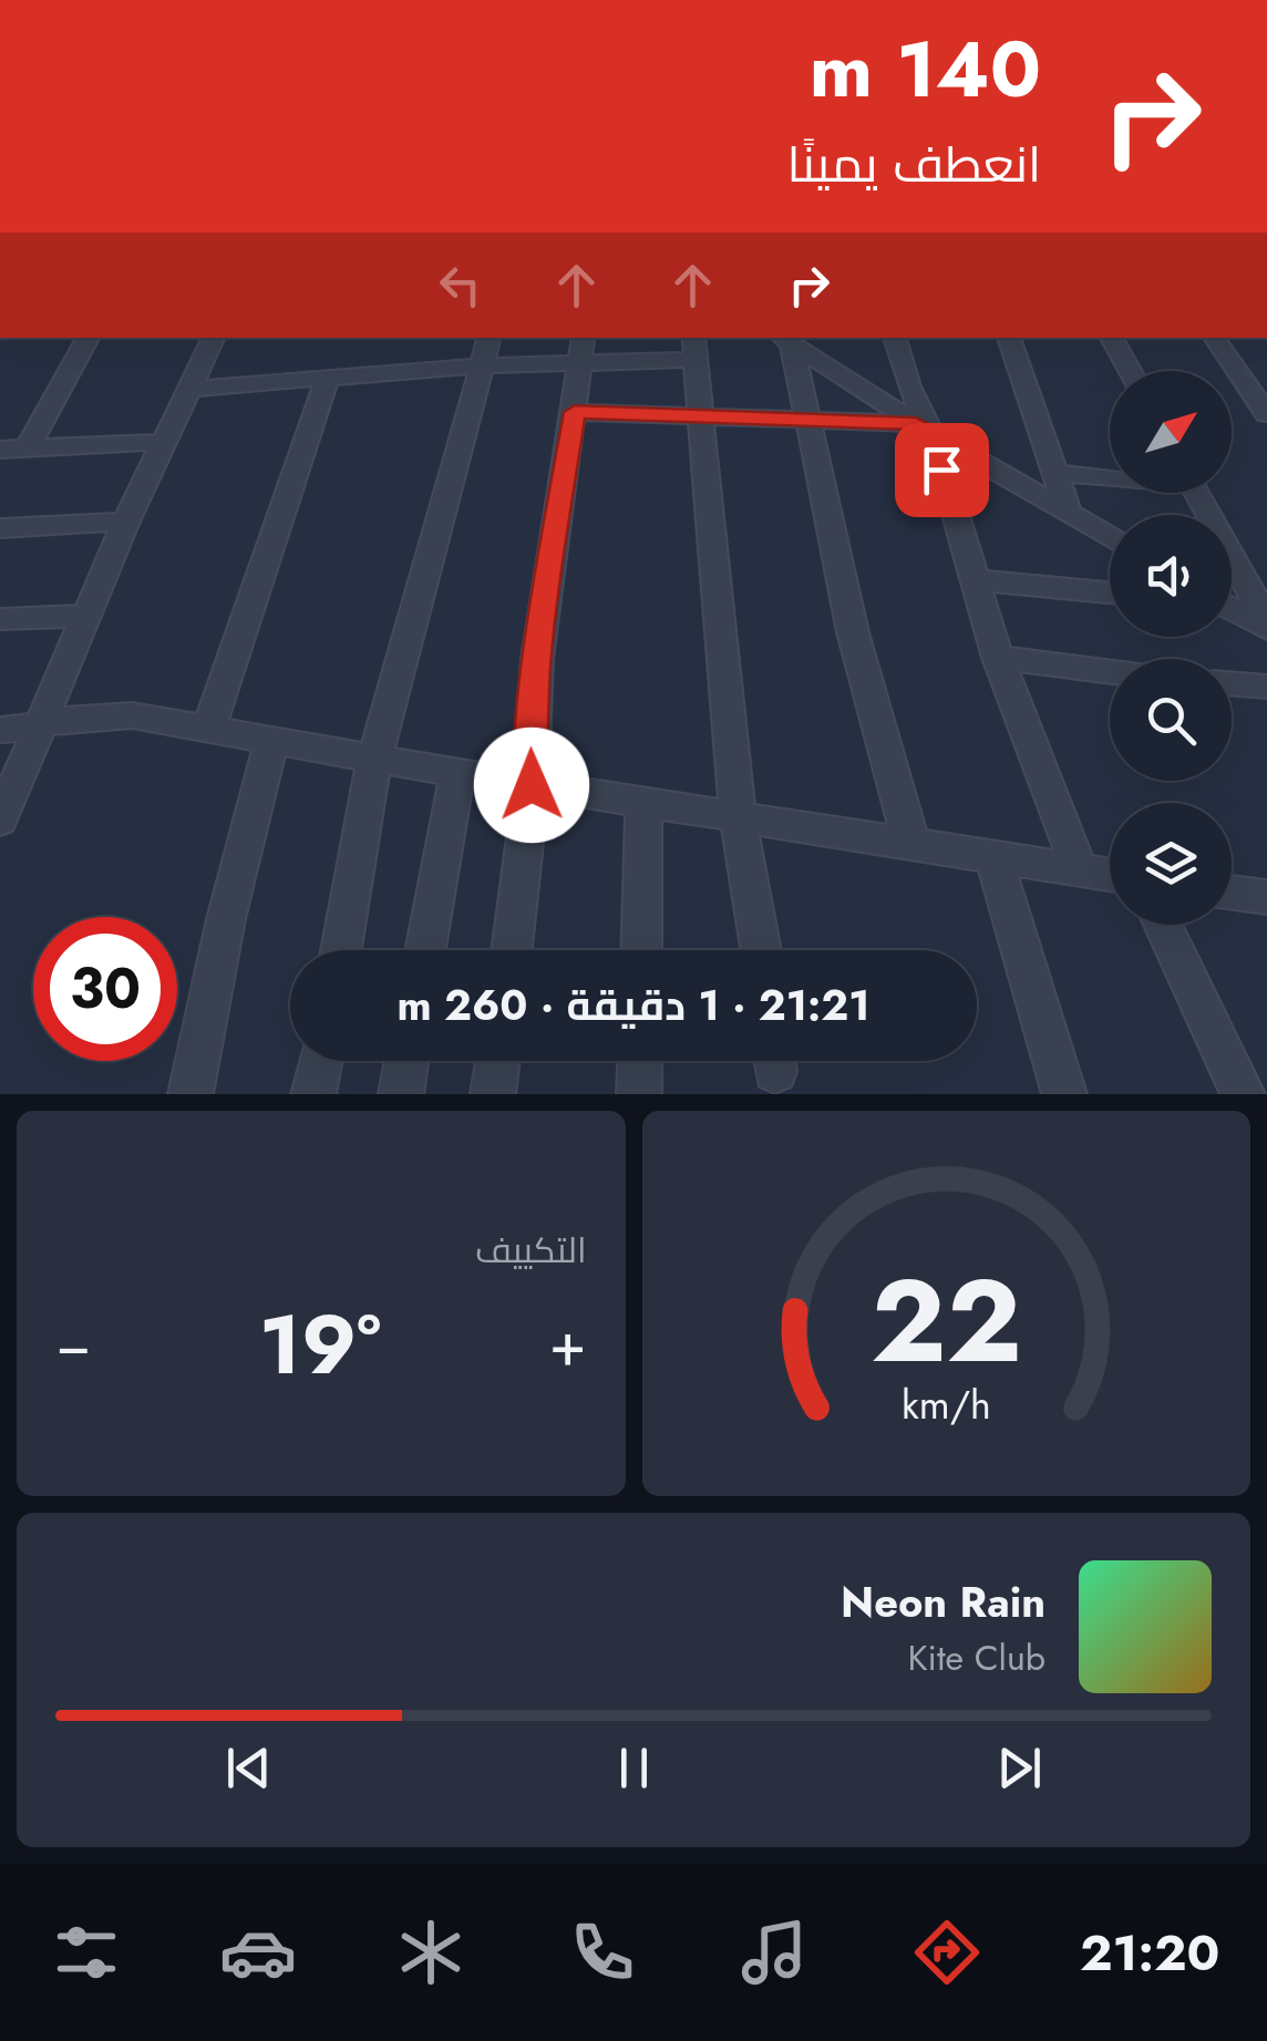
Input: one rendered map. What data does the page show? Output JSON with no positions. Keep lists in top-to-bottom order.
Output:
{
  "north": "top right",
  "page": {
    "turn": ["140 m", "انعطف يمينًا"],
    "limit": "30",
    "trip": "21:21 · 1 دقيقة · 260 m",
    "tile": "التكييف",
    "heat": ["−", "19°", "+"],
    "song": ["Neon Rain", "Kite Club"],
    "tabs": "21:20",
    "gauge": ["22", "km/h"]
  }
}
